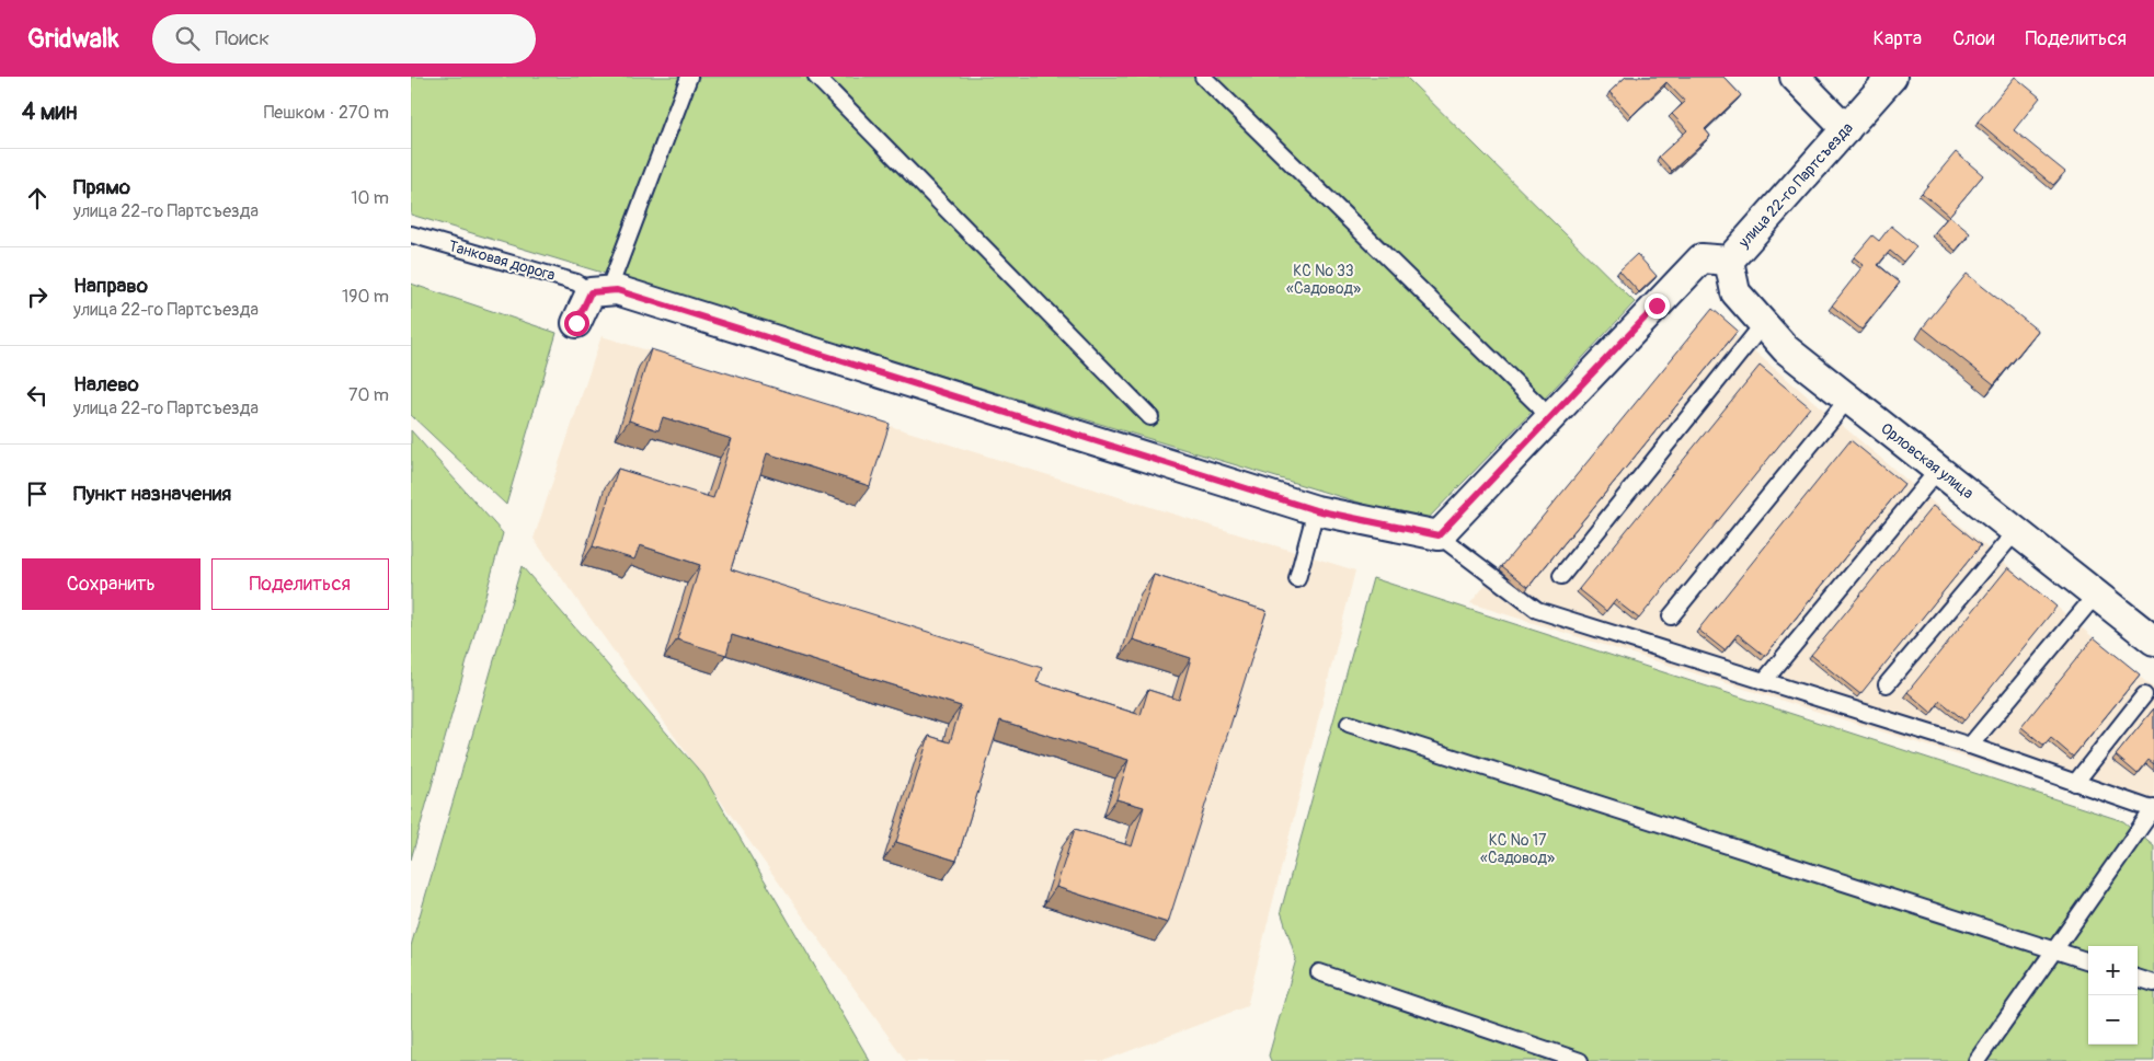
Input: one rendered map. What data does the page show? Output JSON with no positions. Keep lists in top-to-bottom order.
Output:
{
  "streets": {
    "street": ["улица 22-го Партсъезда", "Орловская улица"],
    "lane": ["Танковая дорога"]
  },
  "crossings": [
    ["улица 22-го Партсъезда", "Орловская улица"]
  ],
  "parks": ["КС № 33 «Садовод»", "КС № 17 «Садовод»"],
  "page": {
    "header": "Gridwalk",
    "search": "Поиск",
    "nav": ["Карта", "Слои", "Поделиться"],
    "heading": ["4 мин", "Пешком · 270 m"],
    "list": [
      ["Прямо", "улица 22-го Партсъезда", "10 m"],
      ["Направо", "улица 22-го Партсъезда", "190 m"],
      ["Налево", "улица 22-го Партсъезда", "70 m"],
      "Пункт назначения"
    ],
    "buttons": ["Сохранить", "Поделиться"],
    "map_buttons": ["+", "−"]
  }
}
